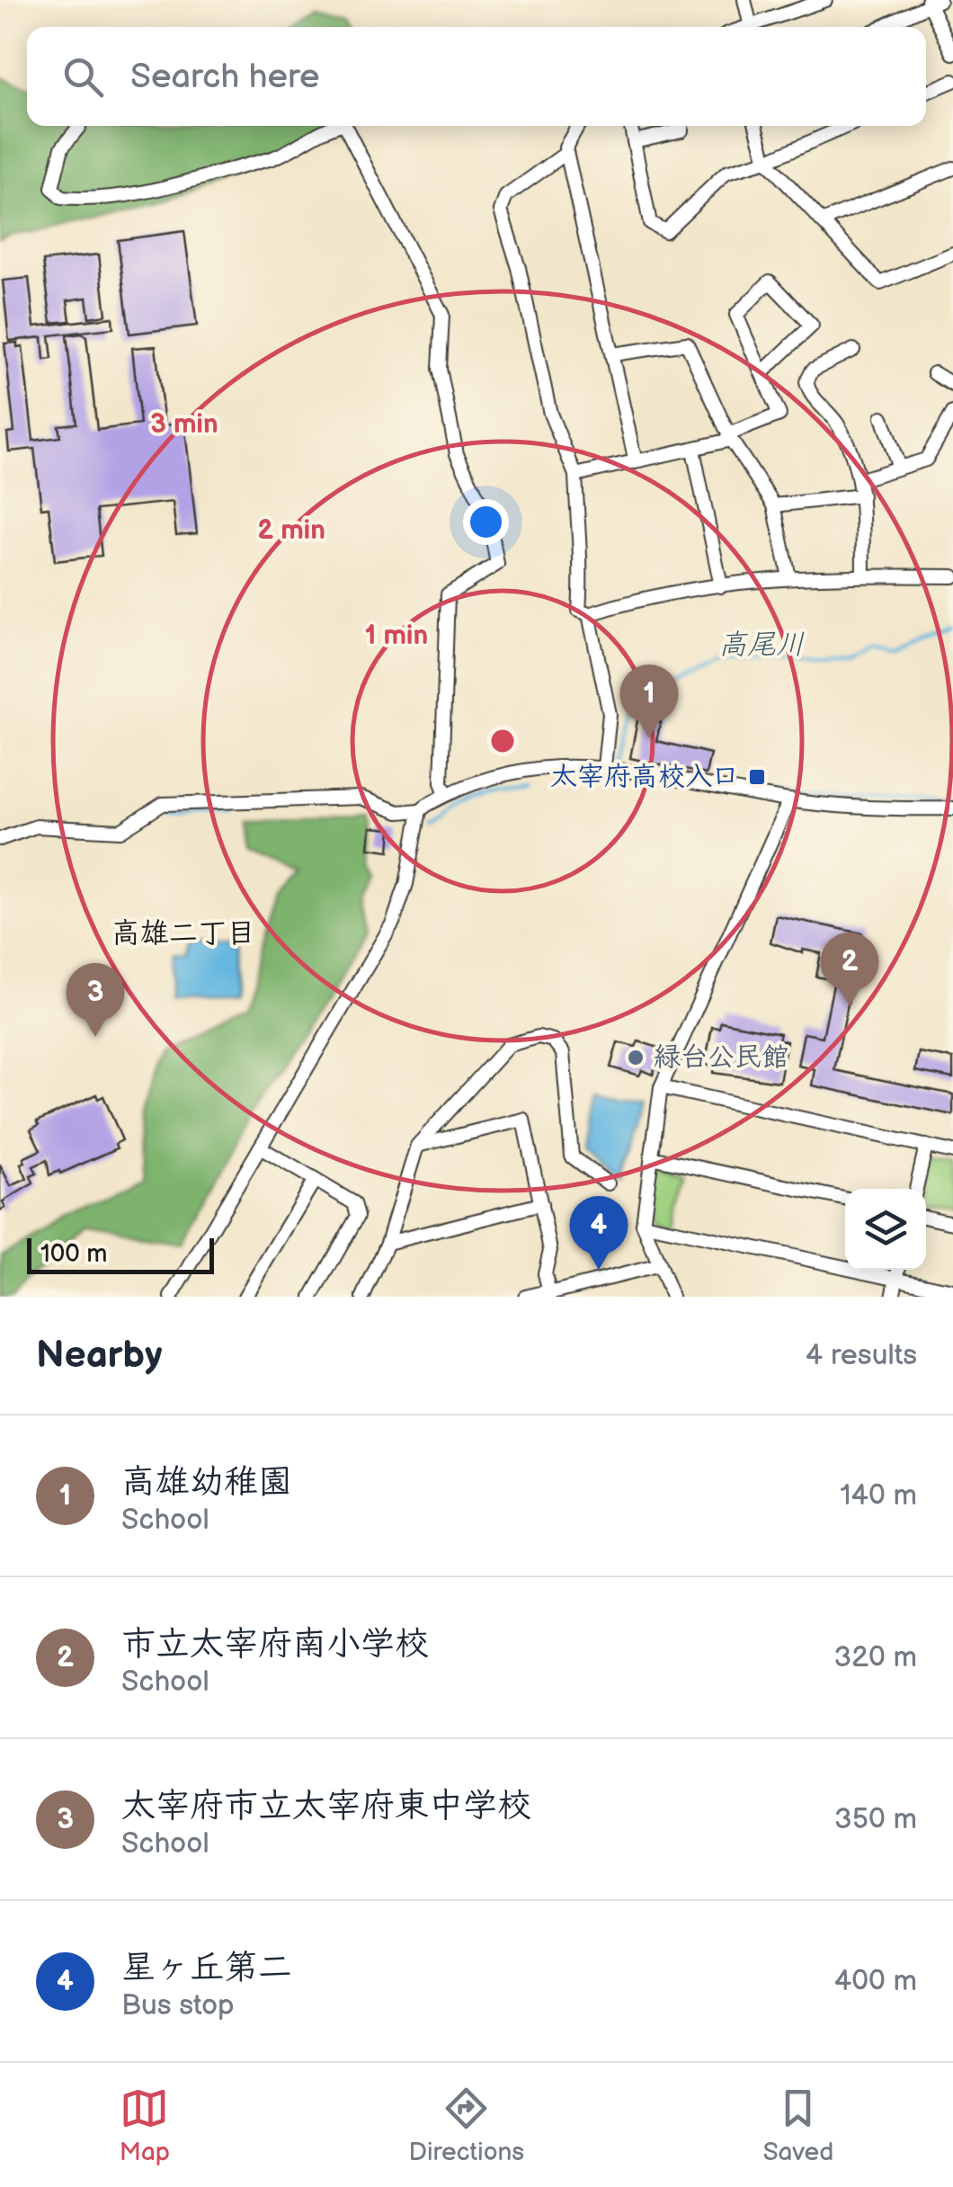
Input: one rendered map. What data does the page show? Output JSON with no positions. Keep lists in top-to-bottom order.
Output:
{
  "districts": ["高雄二丁目"],
  "water": ["高尾川"],
  "places": {
    "transit": ["太宰府高校入口"],
    "other": ["緑台公民館"]
  },
  "scale_bar": "100 m",
  "page": {
    "search": "Search here",
    "pins": [
      "1",
      "2",
      "3",
      "4"
    ],
    "scale": "100 m",
    "heading": ["Nearby", "4 results"],
    "list": [
      {
        "mark": "1",
        "name": "高雄幼稚園",
        "note": "School",
        "value": "140 m"
      },
      {
        "mark": "2",
        "name": "市立太宰府南小学校",
        "note": "School",
        "value": "320 m"
      },
      {
        "mark": "3",
        "name": "太宰府市立太宰府東中学校",
        "note": "School",
        "value": "350 m"
      },
      {
        "mark": "4",
        "name": "星ヶ丘第二",
        "note": "Bus stop",
        "value": "400 m"
      }
    ],
    "nav": ["Map", "Directions", "Saved"]
  },
  "rings": ["3 min", "2 min", "1 min"]
}
